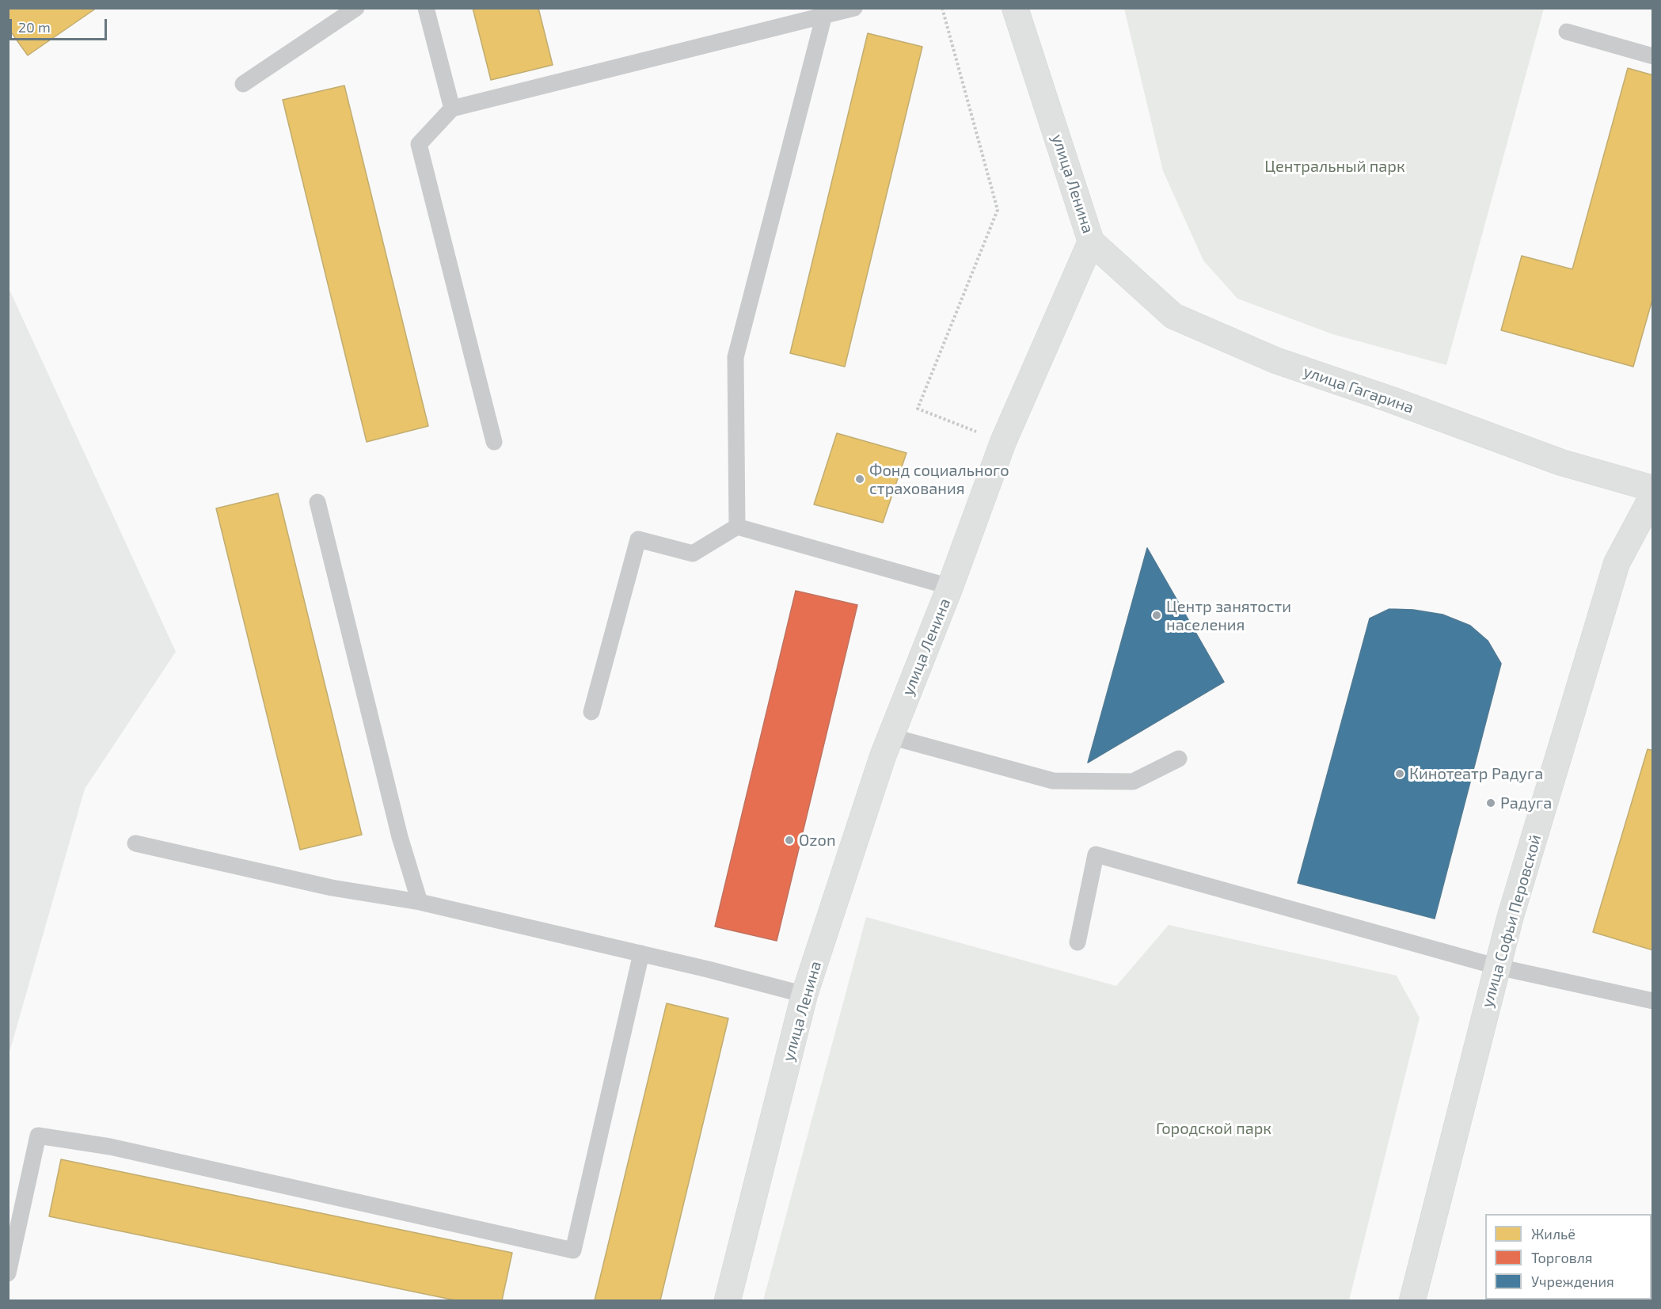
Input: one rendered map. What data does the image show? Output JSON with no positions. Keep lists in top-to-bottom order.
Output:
{
  "streets": {
    "main road": ["улица Ленина", "улица Гагарина", "улица Софьи Перовской"]
  },
  "crossings": [
    ["улица Ленина", "улица Гагарина"]
  ],
  "parks": ["Центральный парк", "Городской парк"],
  "places": [
    "Фонд социального страхования",
    "Центр занятости населения",
    "Кинотеатр Радуга",
    "Радуга",
    "Ozon"
  ],
  "legend": ["Жильё", "Торговля", "Учреждения"],
  "scale_bar": "20 m"
}
